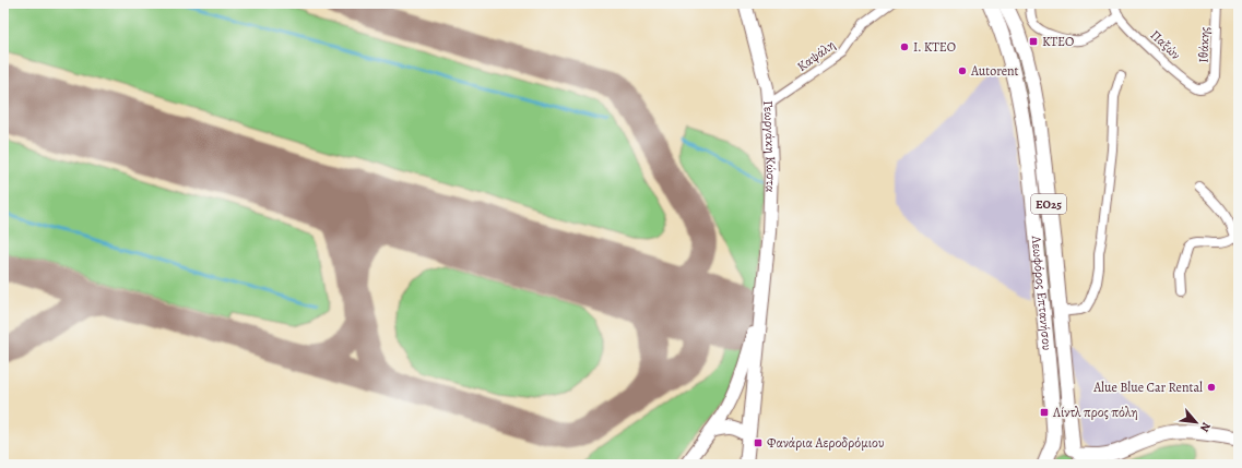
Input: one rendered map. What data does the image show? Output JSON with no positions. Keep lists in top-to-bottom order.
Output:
{
  "streets": {
    "main road": ["Γεωργάκη Κώστα", "ΕΟ25", "Λεωφόρος Επτανήσου"],
    "street": ["Παξών", "Ιθάκης", "Καψάλη"]
  },
  "crossings": [
    ["Παξών", "Ιθάκης"],
    ["Καψάλη", "Γεωργάκη Κώστα"]
  ],
  "places": {
    "transit": ["ΚΤΕΟ", "Λίντλ προς πόλη", "Φανάρια Αεροδρόμιου"],
    "other": ["Ι. ΚΤΕΟ", "Autorent", "Alue Blue Car Rental"]
  },
  "north": "bottom right"
}
